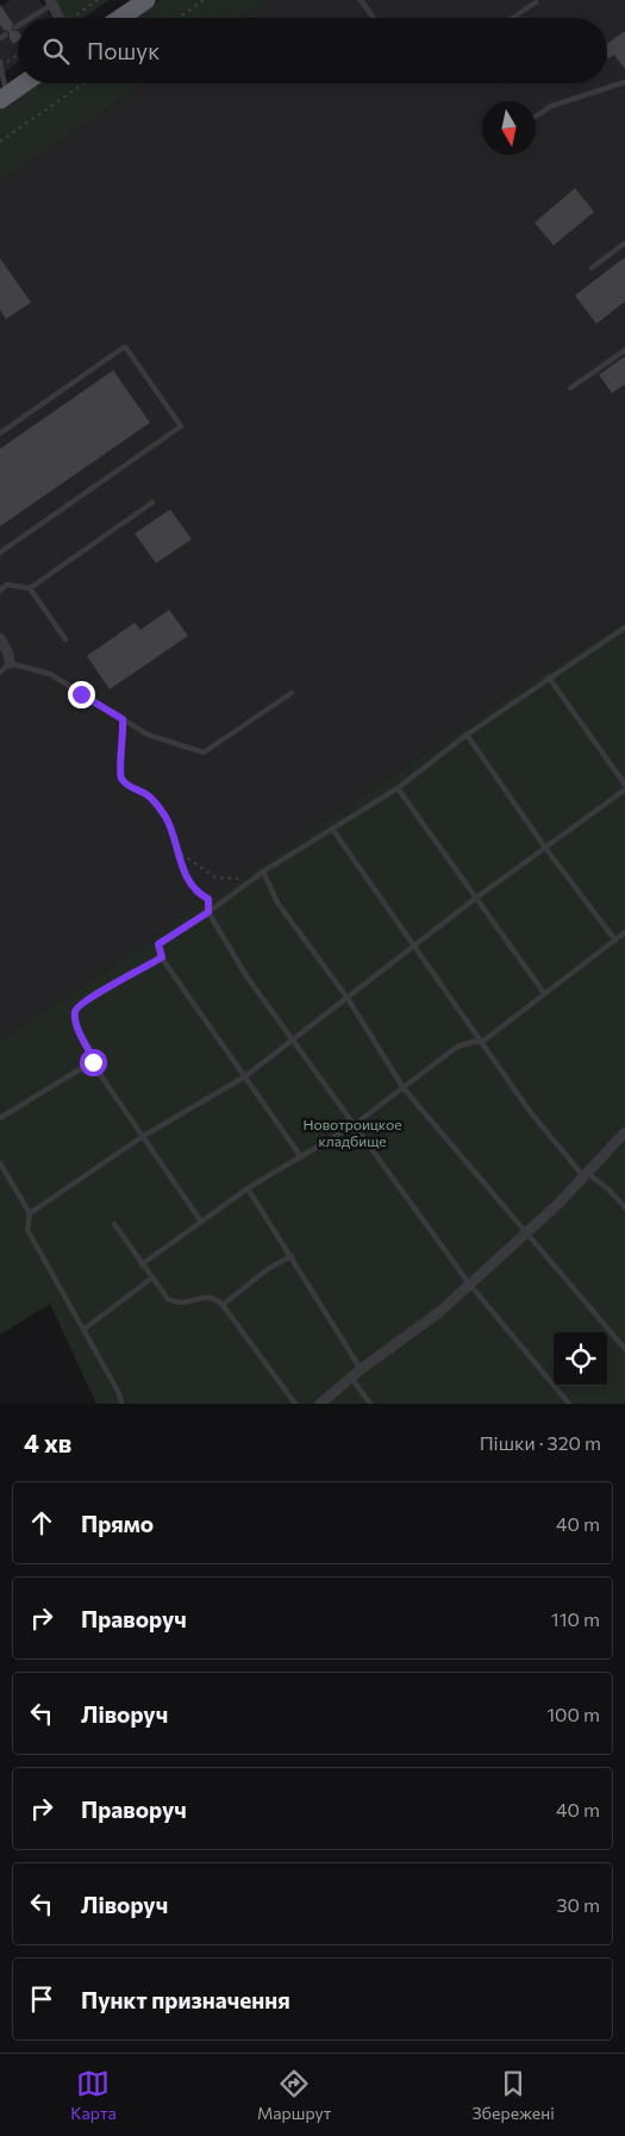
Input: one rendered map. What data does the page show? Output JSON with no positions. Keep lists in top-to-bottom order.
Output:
{
  "parks": ["Новотроицкое кладбище"],
  "north": "bottom",
  "page": {
    "search": "Пошук",
    "heading": ["4 хв", "Пішки · 320 m"],
    "list": [
      ["Прямо", "40 m"],
      ["Праворуч", "110 m"],
      ["Ліворуч", "100 m"],
      ["Праворуч", "40 m"],
      ["Ліворуч", "30 m"],
      "Пункт призначення"
    ],
    "nav": ["Карта", "Маршрут", "Збережені"]
  }
}
